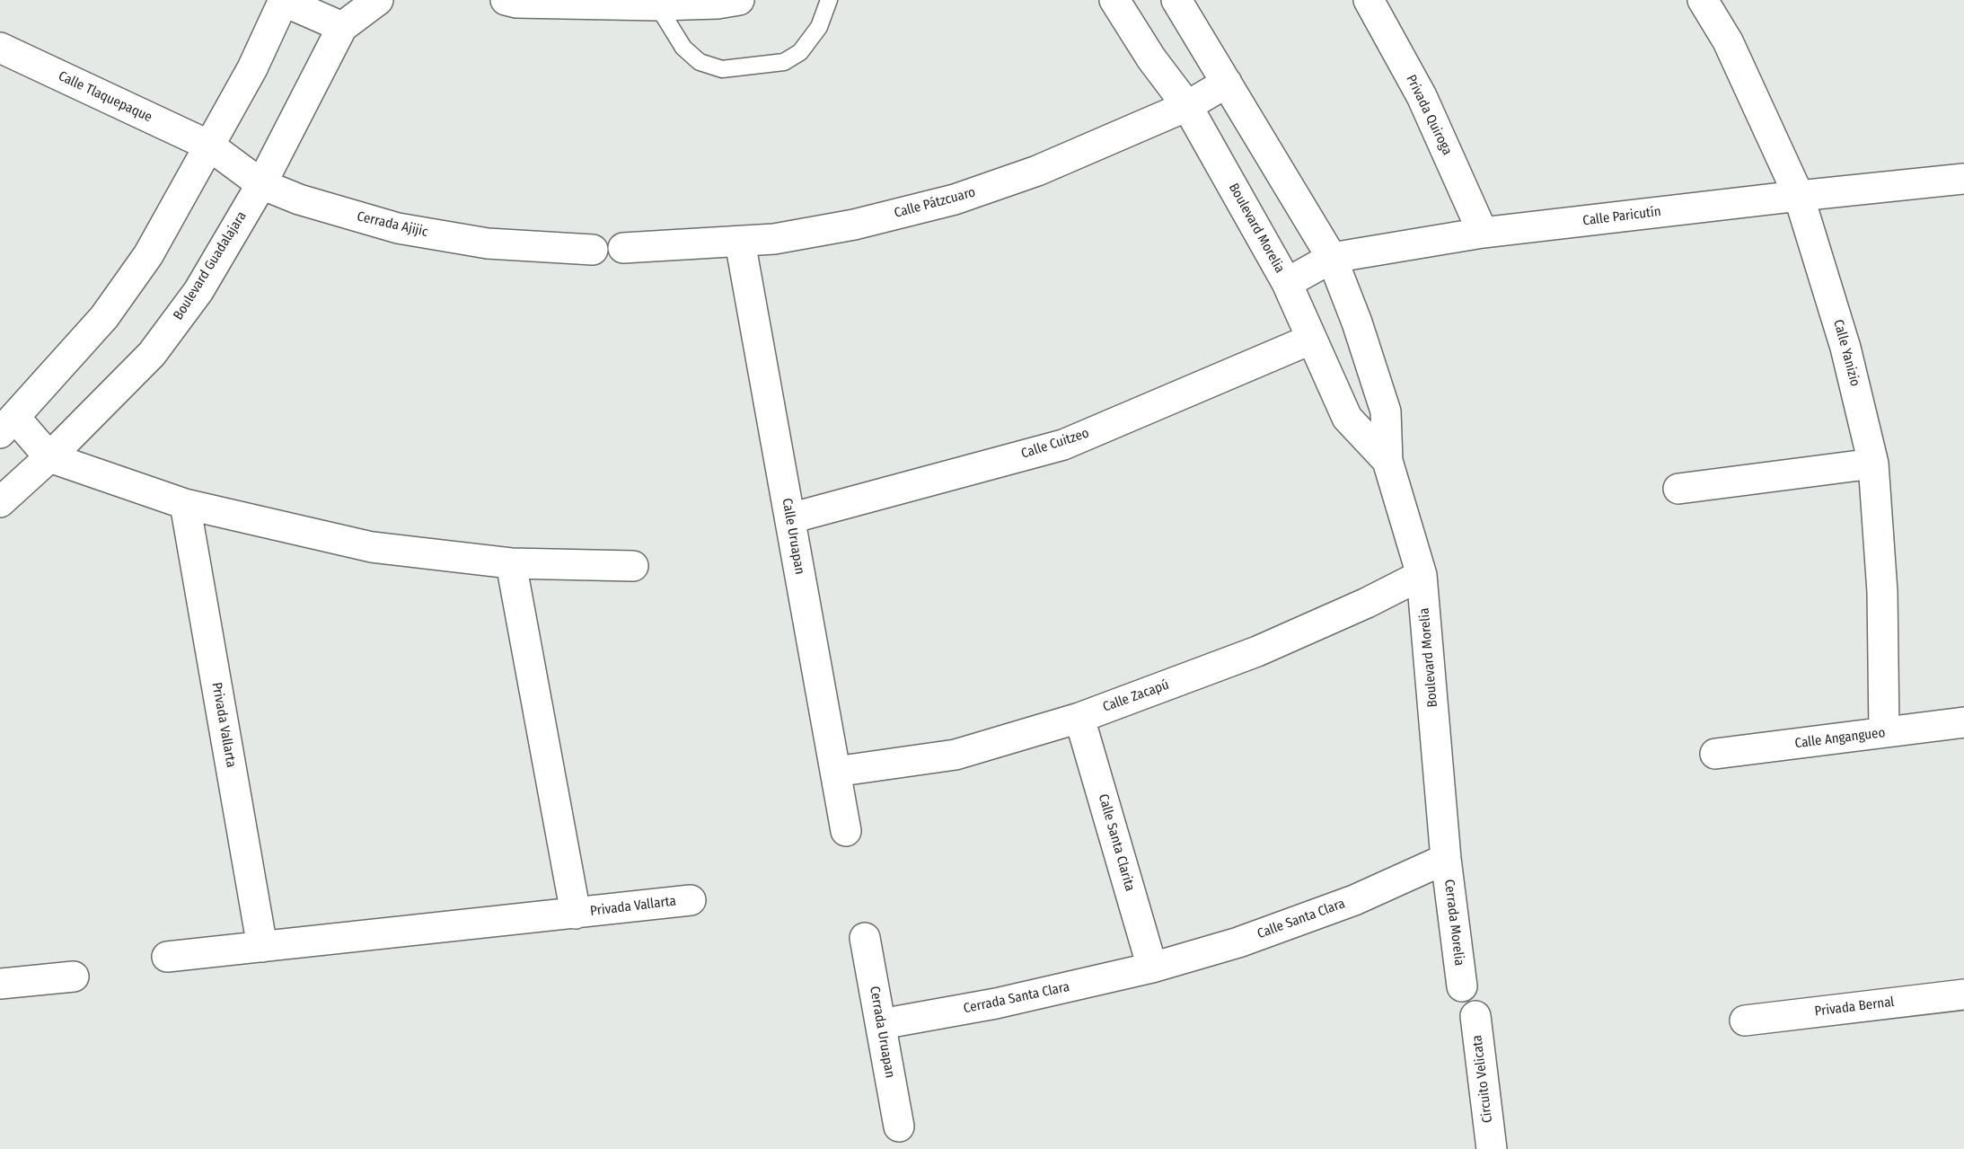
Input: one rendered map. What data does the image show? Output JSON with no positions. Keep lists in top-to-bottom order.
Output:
{
  "streets": {
    "street": [
      "Calle Tlaquepaque",
      "Privada Quiroga",
      "Calle Pátzcuaro",
      "Calle Paricutín",
      "Cerrada Ajijic",
      "Boulevard Morelia",
      "Boulevard Guadalajara",
      "Calle Yanizio",
      "Calle Cuitzeo",
      "Calle Uruapan",
      "Calle Zacapú",
      "Privada Vallarta",
      "Calle Angangueo",
      "Calle Santa Clarita",
      "Calle Santa Clara",
      "Cerrada Morelia",
      "Cerrada Santa Clara",
      "Privada Bernal",
      "Cerrada Uruapan",
      "Circuito Velicata"
    ]
  },
  "crossings": [
    ["Calle Tlaquepaque", "Cerrada Ajijic"],
    ["Privada Quiroga", "Calle Paricutín"],
    ["Calle Pátzcuaro", "Boulevard Morelia"],
    ["Calle Pátzcuaro", "Calle Uruapan"],
    ["Calle Paricutín", "Boulevard Morelia"],
    ["Calle Paricutín", "Calle Yanizio"],
    ["Cerrada Ajijic", "Boulevard Guadalajara"],
    ["Boulevard Morelia", "Calle Cuitzeo"],
    ["Boulevard Morelia", "Calle Zacapú"],
    ["Boulevard Morelia", "Calle Santa Clara"],
    ["Boulevard Morelia", "Cerrada Morelia"],
    ["Calle Yanizio", "Calle Angangueo"],
    ["Calle Cuitzeo", "Calle Uruapan"],
    ["Calle Uruapan", "Calle Zacapú"],
    ["Calle Zacapú", "Calle Santa Clarita"],
    ["Calle Santa Clarita", "Calle Santa Clara"],
    ["Calle Santa Clarita", "Cerrada Santa Clara"],
    ["Calle Santa Clara", "Cerrada Morelia"],
    ["Calle Santa Clara", "Cerrada Santa Clara"],
    ["Cerrada Santa Clara", "Cerrada Uruapan"]
  ]
}
